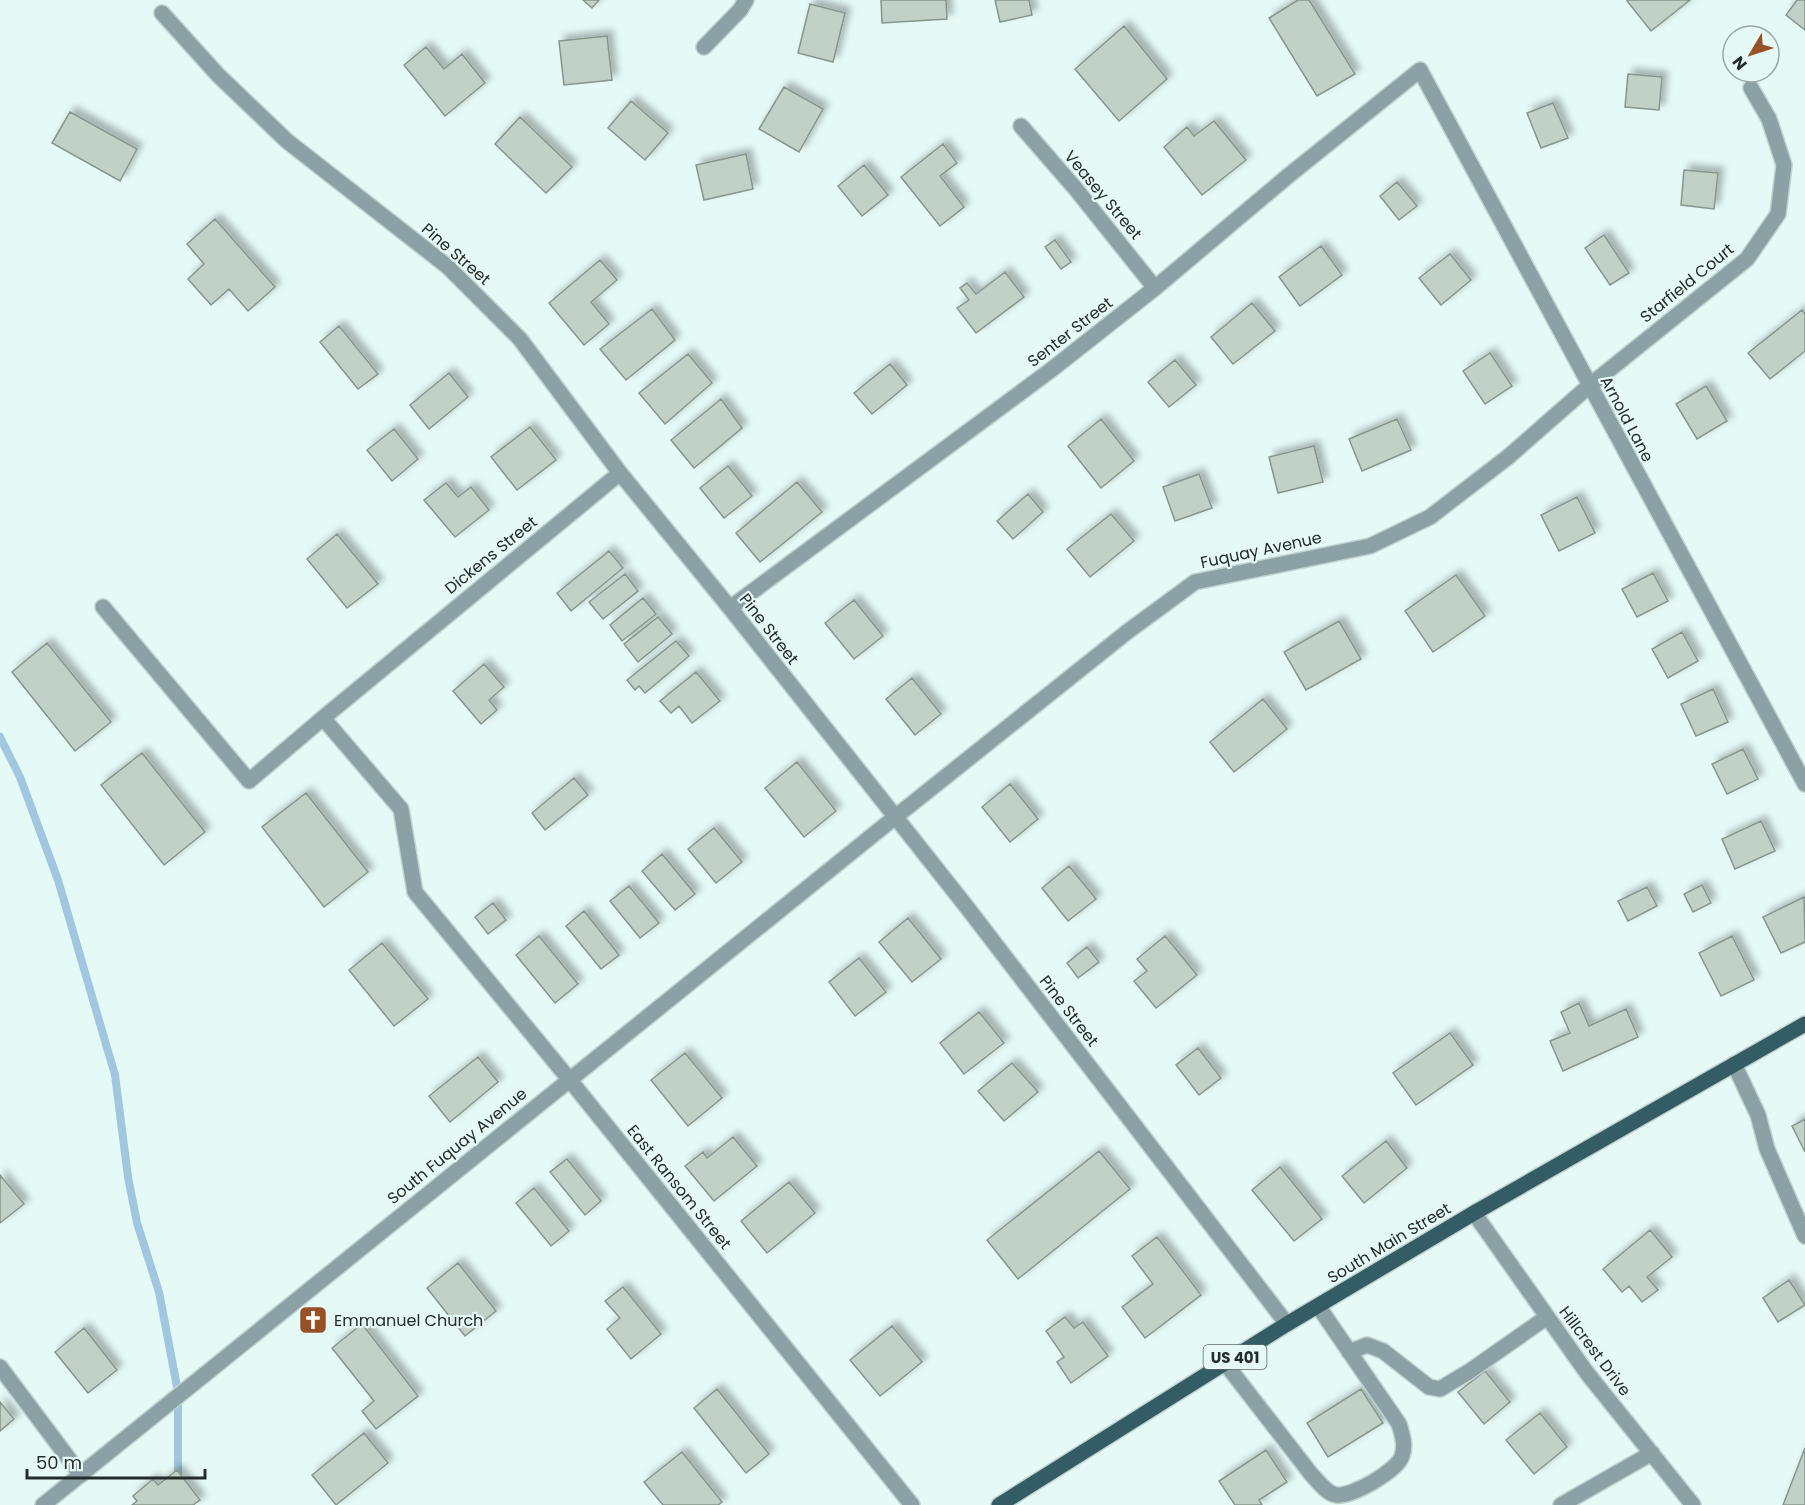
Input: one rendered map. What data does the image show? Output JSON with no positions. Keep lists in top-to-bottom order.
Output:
{
  "streets": {
    "main road": ["South Main Street", "US 401"],
    "street": [
      "Veasey Street",
      "Pine Street",
      "Starfield Court",
      "Senter Street",
      "Arnold Lane",
      "Fuquay Avenue",
      "Dickens Street",
      "South Fuquay Avenue",
      "East Ransom Street",
      "Hillcrest Drive"
    ]
  },
  "crossings": [
    ["Veasey Street", "Senter Street"],
    ["Pine Street", "Senter Street"],
    ["Pine Street", "Fuquay Avenue"],
    ["Pine Street", "Dickens Street"],
    ["Pine Street", "South Fuquay Avenue"],
    ["Pine Street", "South Main Street"],
    ["Starfield Court", "Arnold Lane"],
    ["Starfield Court", "Fuquay Avenue"],
    ["Senter Street", "Arnold Lane"],
    ["Arnold Lane", "Fuquay Avenue"],
    ["Fuquay Avenue", "South Fuquay Avenue"],
    ["Dickens Street", "East Ransom Street"],
    ["South Fuquay Avenue", "East Ransom Street"],
    ["South Main Street", "Hillcrest Drive"]
  ],
  "places": {
    "church": ["Emmanuel Church"]
  },
  "scale_bar": "50 m",
  "north": "bottom left"
}
